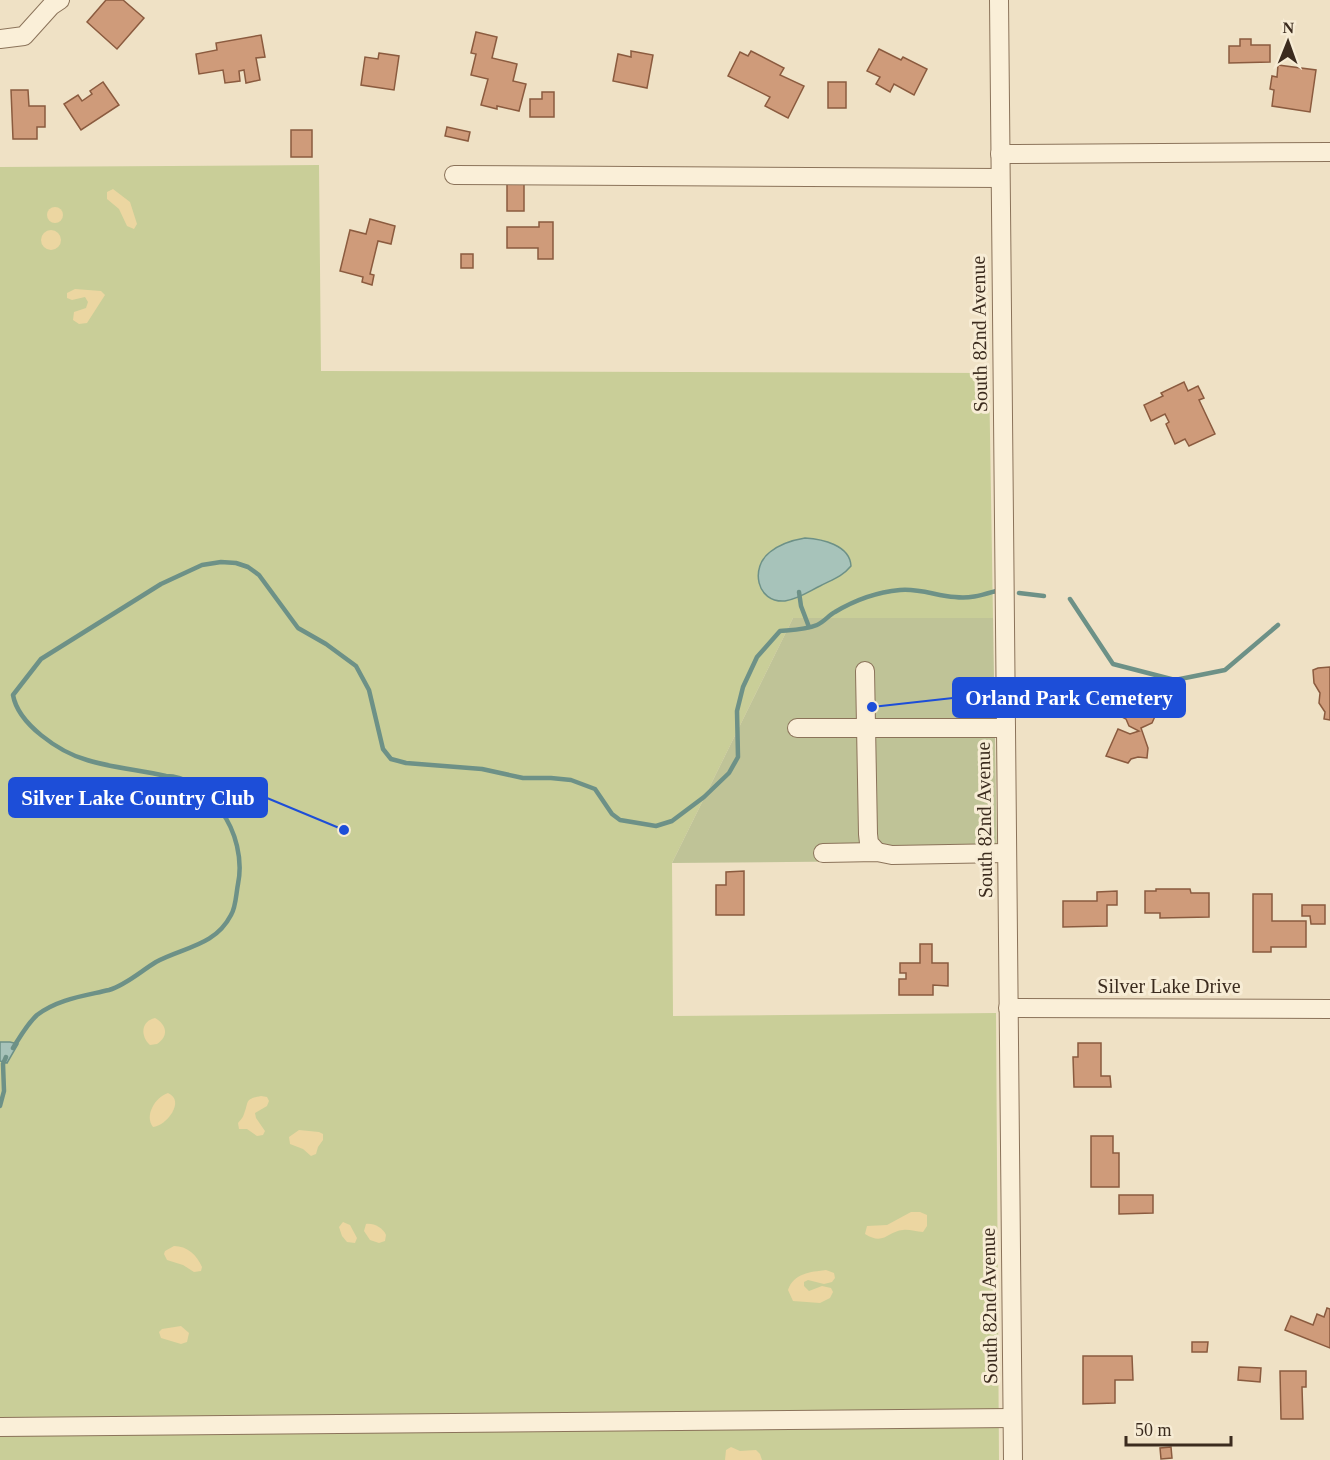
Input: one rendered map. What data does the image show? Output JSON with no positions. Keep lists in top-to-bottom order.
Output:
{
  "streets": {
    "street": ["South 82nd Avenue", "Silver Lake Drive"]
  },
  "crossings": [
    ["South 82nd Avenue", "Silver Lake Drive"]
  ],
  "places": ["Orland Park Cemetery", "Silver Lake Country Club"],
  "scale_bar": "50 m",
  "north": "top"
}
